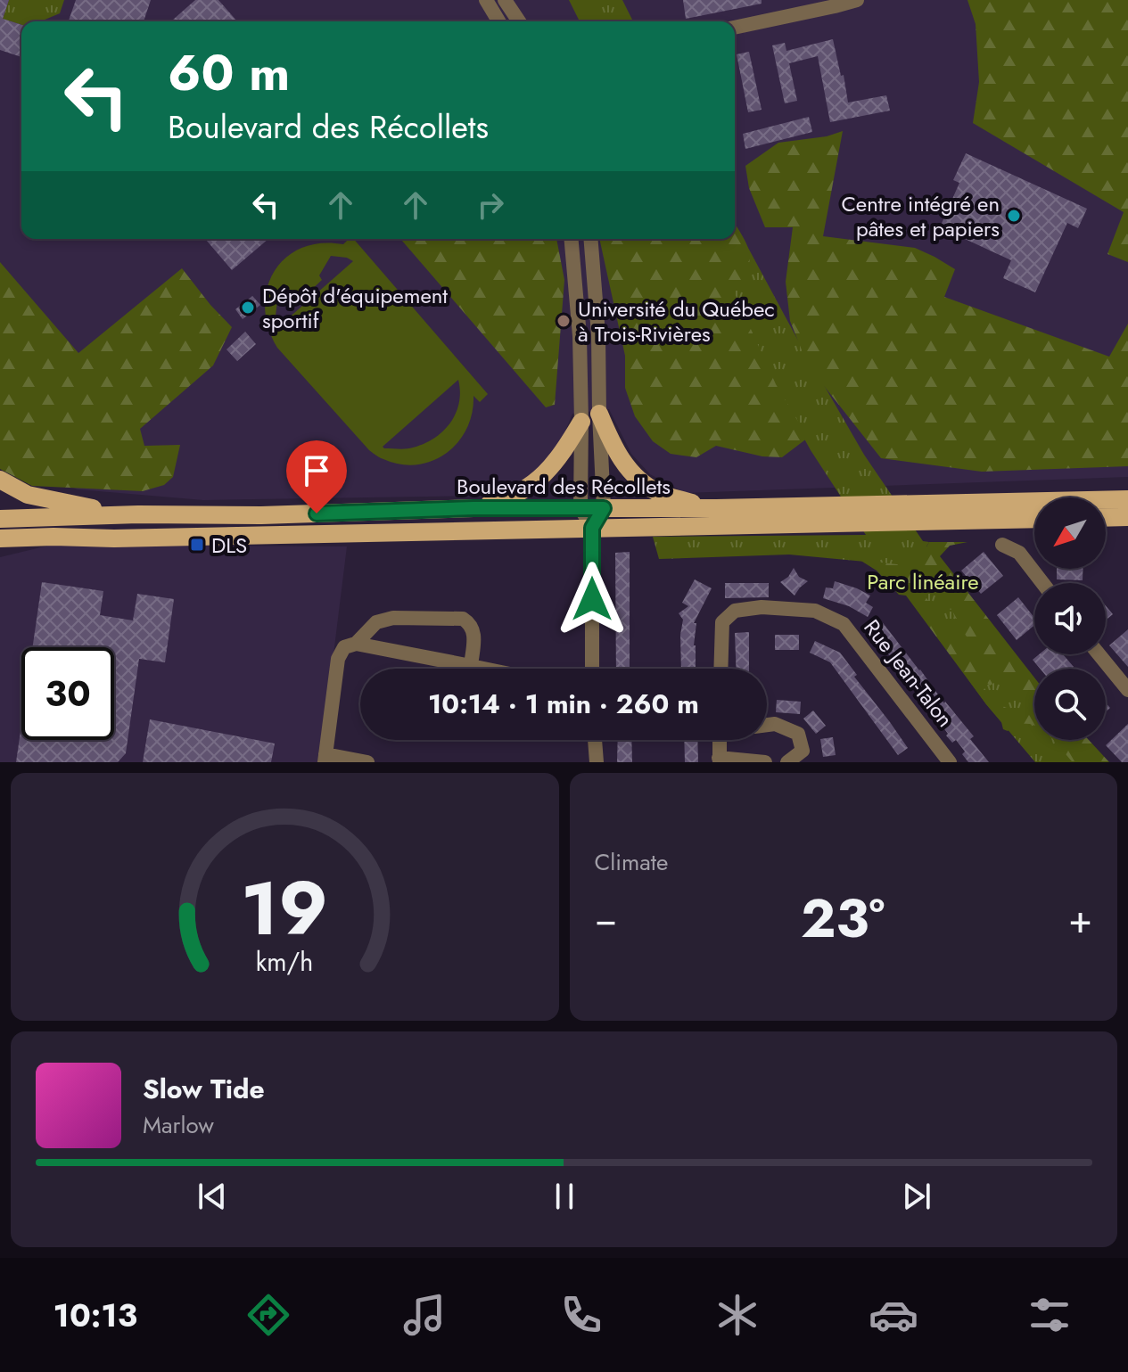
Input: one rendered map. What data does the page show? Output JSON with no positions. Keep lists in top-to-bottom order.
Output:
{
  "streets": {
    "main road": ["Boulevard des Récollets"],
    "street": ["Rue Jean-Talon"]
  },
  "parks": ["Parc linéaire"],
  "places": {
    "other": ["Centre intégré en pâtes et papiers", "Dépôt d'équipement sportif", "Université du Québec à Trois-Rivières"],
    "transit": ["DLS"]
  },
  "north": "bottom left",
  "page": {
    "turn": ["60 m", "Boulevard des Récollets"],
    "limit": "30",
    "trip": "10:14 · 1 min · 260 m",
    "tile": "Climate",
    "heat": ["−", "23°", "+"],
    "song": ["Slow Tide", "Marlow"],
    "tabs": "10:13",
    "gauge": ["19", "km/h"]
  }
}
